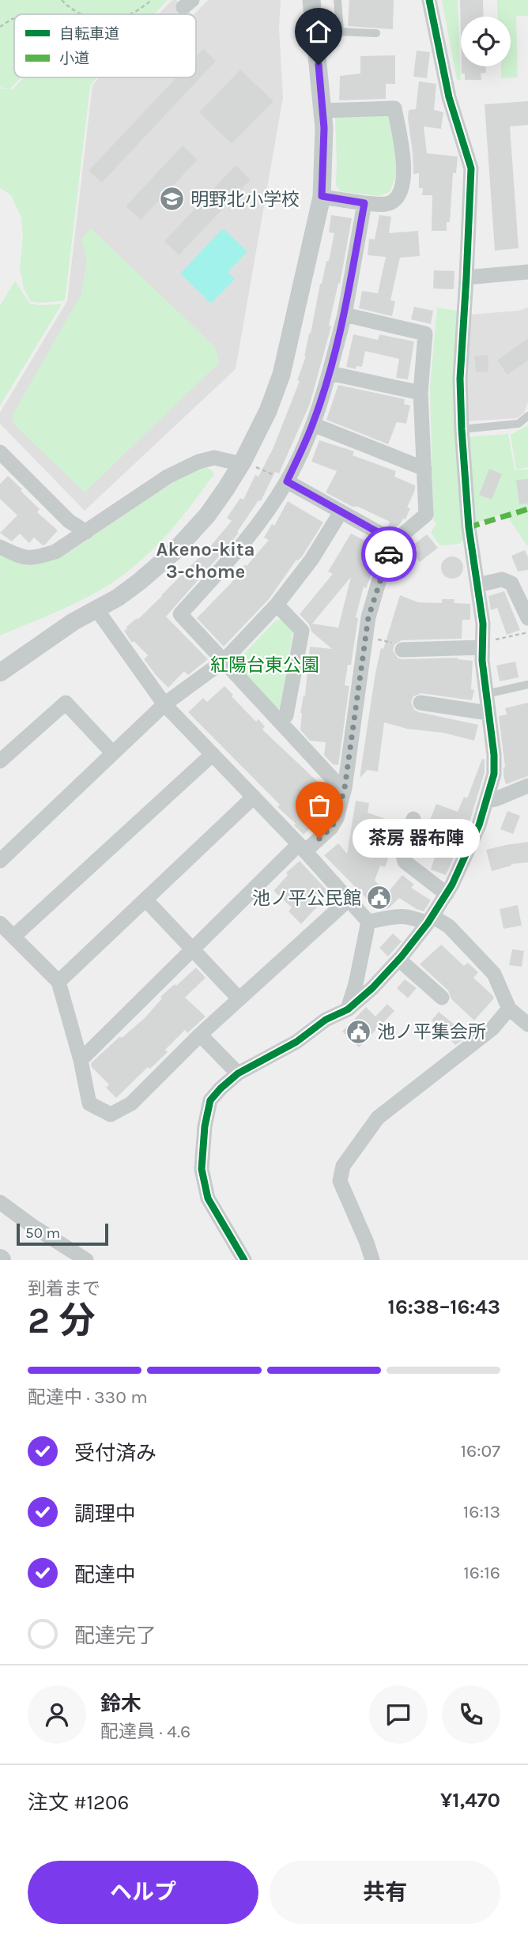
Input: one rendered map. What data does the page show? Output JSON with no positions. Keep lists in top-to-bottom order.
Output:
{
  "districts": ["Akeno-kita 3-chome"],
  "parks": ["紅陽台東公園"],
  "places": {
    "school or university": ["明野北小学校"],
    "other": ["茶房 器布陣"],
    "public building": ["池ノ平公民館", "池ノ平集会所"]
  },
  "legend": ["自転車道", "小道"],
  "scale_bar": "50 m",
  "page": {
    "bubble": "茶房 器布陣",
    "scale": "50 m",
    "heading": ["2 分", "到着まで", "16:38–16:43"],
    "panel": [
      "鈴木",
      "配達員 · 4.6",
      "注文 #1206",
      "¥1,470"
    ],
    "bar": "配達中 · 330 m",
    "list": [
      ["受付済み", "16:07"],
      ["調理中", "16:13"],
      ["配達中", "16:16"],
      "配達完了"
    ],
    "buttons": ["ヘルプ", "共有"]
  }
}
